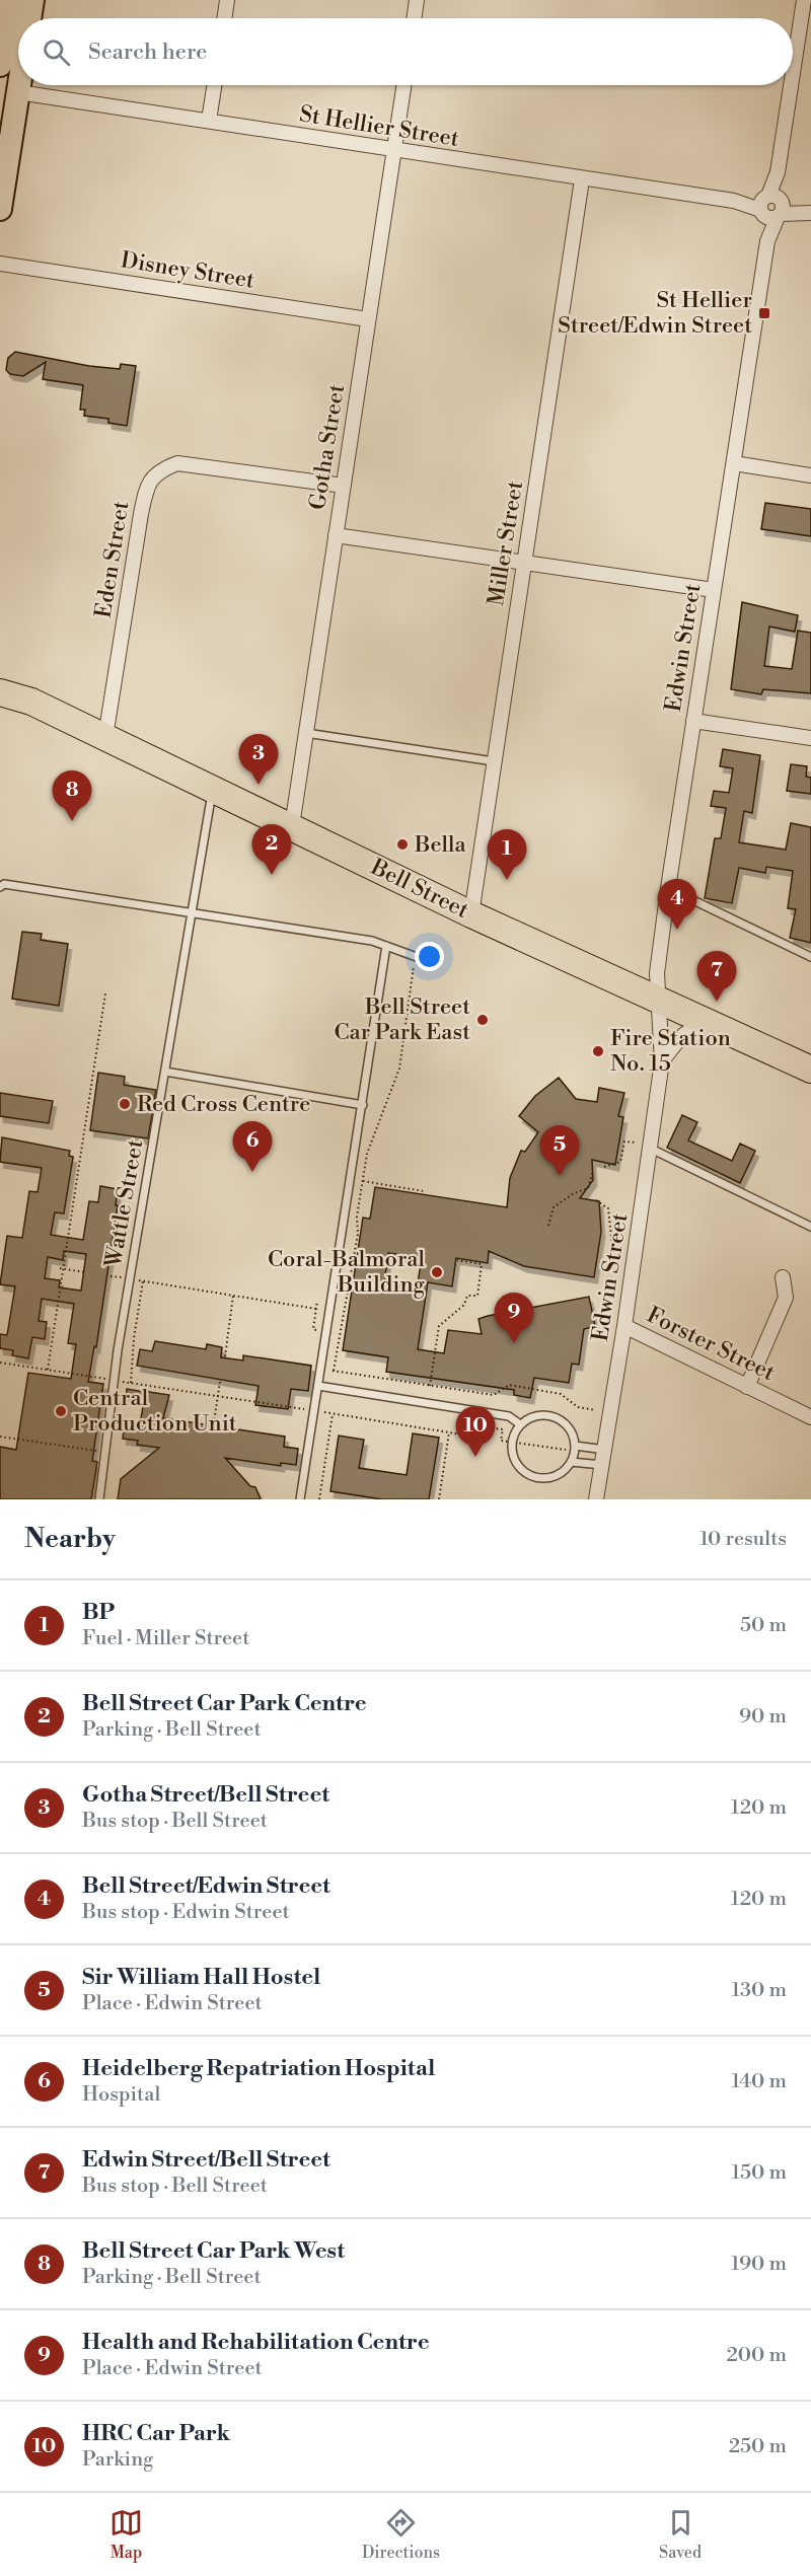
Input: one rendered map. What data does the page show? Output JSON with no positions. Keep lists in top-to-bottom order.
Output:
{
  "streets": {
    "highway": ["Bell Street"],
    "street": [
      "St Hellier Street",
      "Disney Street",
      "Gotha Street",
      "Miller Street",
      "Eden Street",
      "Edwin Street",
      "Forster Street"
    ],
    "lane": ["Wattle Street"]
  },
  "crossings": [
    ["St Hellier Street", "Gotha Street"],
    ["St Hellier Street", "Miller Street"],
    ["St Hellier Street", "Edwin Street"],
    ["Disney Street", "Gotha Street"],
    ["Gotha Street", "Eden Street"],
    ["Gotha Street", "Bell Street"],
    ["Miller Street", "Bell Street"],
    ["Eden Street", "Bell Street"],
    ["Edwin Street", "Bell Street"],
    ["Edwin Street", "Forster Street"],
    ["Bell Street", "Wattle Street"]
  ],
  "places": {
    "transit": ["St Hellier Street/Edwin Street"],
    "other": [
      "Bella",
      "Bell Street Car Park East",
      "Fire Station No. 15",
      "Red Cross Centre",
      "Coral-Balmoral Building",
      "Central Production Unit"
    ]
  },
  "page": {
    "search": "Search here",
    "pins": [
      "3",
      "8",
      "2",
      "1",
      "4",
      "7",
      "6",
      "5",
      "9",
      "10"
    ],
    "heading": ["Nearby", "10 results"],
    "list": [
      {
        "mark": "1",
        "name": "BP",
        "note": "Fuel · Miller Street",
        "value": "50 m"
      },
      {
        "mark": "2",
        "name": "Bell Street Car Park Centre",
        "note": "Parking · Bell Street",
        "value": "90 m"
      },
      {
        "mark": "3",
        "name": "Gotha Street/Bell Street",
        "note": "Bus stop · Bell Street",
        "value": "120 m"
      },
      {
        "mark": "4",
        "name": "Bell Street/Edwin Street",
        "note": "Bus stop · Edwin Street",
        "value": "120 m"
      },
      {
        "mark": "5",
        "name": "Sir William Hall Hostel",
        "note": "Place · Edwin Street",
        "value": "130 m"
      },
      {
        "mark": "6",
        "name": "Heidelberg Repatriation Hospital",
        "note": "Hospital",
        "value": "140 m"
      },
      {
        "mark": "7",
        "name": "Edwin Street/Bell Street",
        "note": "Bus stop · Bell Street",
        "value": "150 m"
      },
      {
        "mark": "8",
        "name": "Bell Street Car Park West",
        "note": "Parking · Bell Street",
        "value": "190 m"
      },
      {
        "mark": "9",
        "name": "Health and Rehabilitation Centre",
        "note": "Place · Edwin Street",
        "value": "200 m"
      },
      {
        "mark": "10",
        "name": "HRC Car Park",
        "note": "Parking",
        "value": "250 m"
      }
    ],
    "nav": ["Map", "Directions", "Saved"]
  }
}
